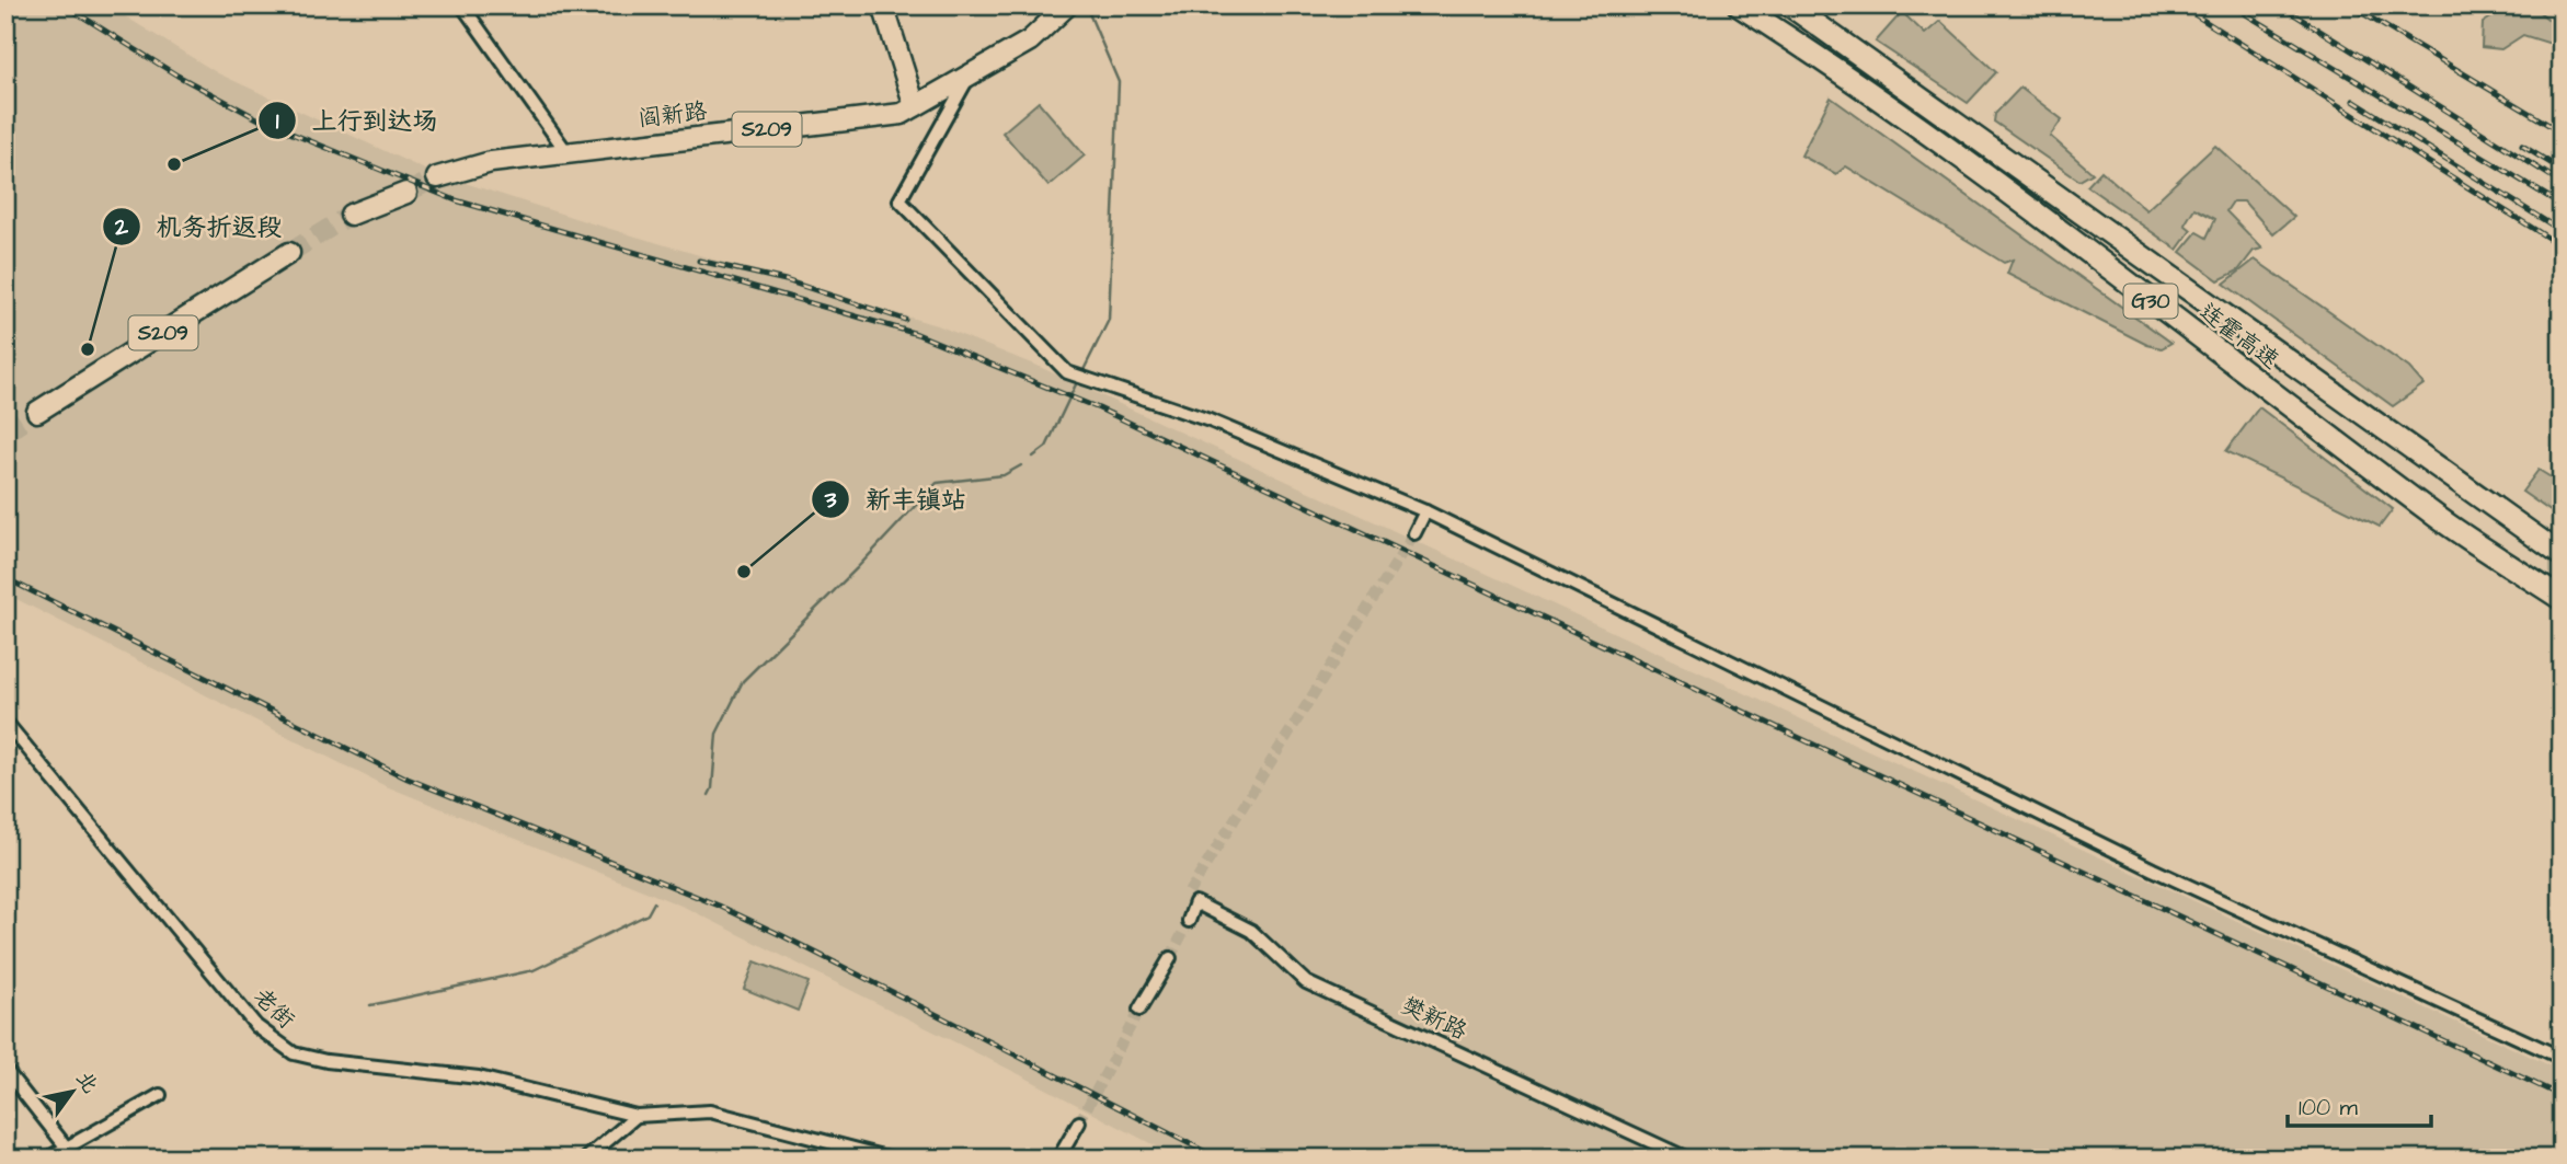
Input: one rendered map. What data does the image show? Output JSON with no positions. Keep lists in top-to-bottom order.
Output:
{
  "streets": {
    "highway": ["G30", "连霍高速"],
    "main road": ["阎新路", "S209"],
    "street": ["老街", "樊新路"]
  },
  "places": ["上行到达场", "机务折返段", "新丰镇站"],
  "scale_bar": "100 m",
  "north": "top right"
}
